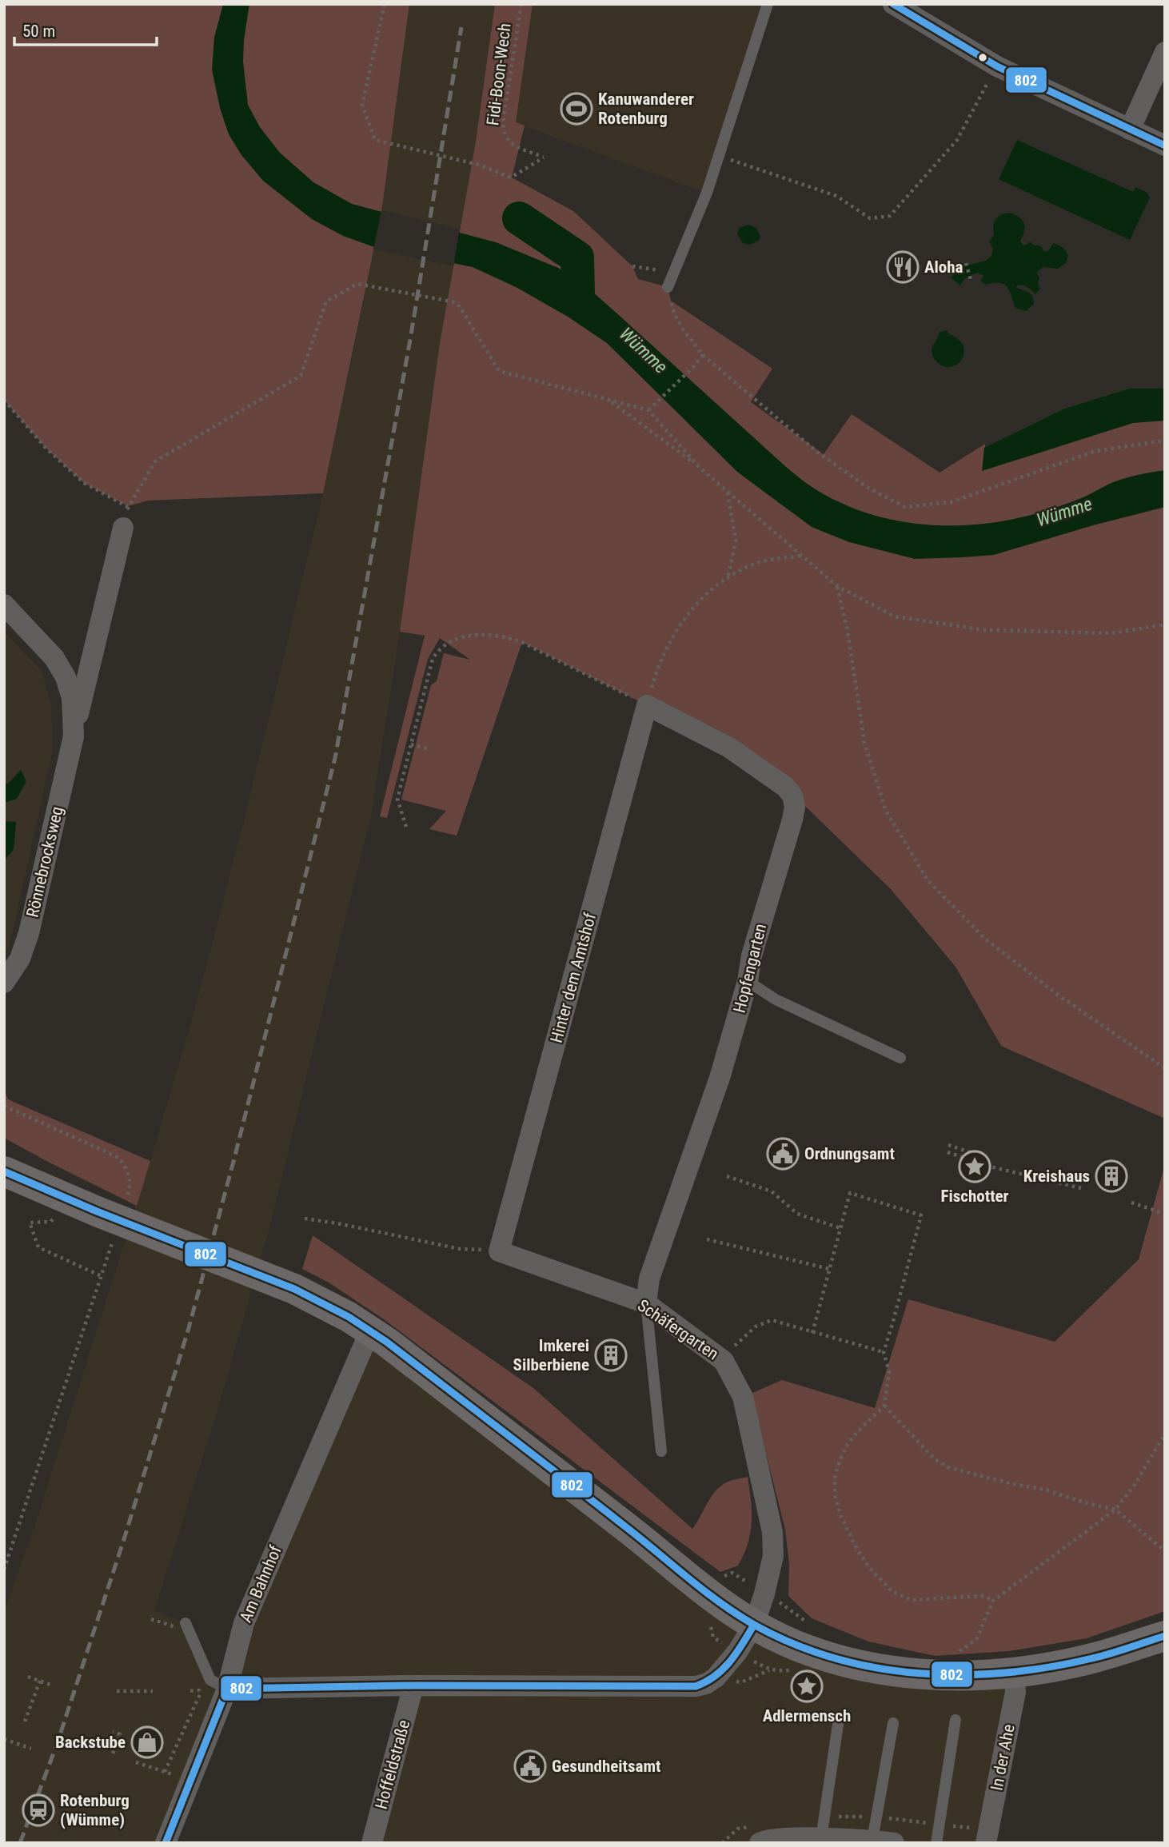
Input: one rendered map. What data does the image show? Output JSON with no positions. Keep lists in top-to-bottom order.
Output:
{
  "streets": {
    "street": [
      "Rönnebrocksweg",
      "Hopfengarten",
      "Hinter dem Amtshof",
      "Schäfergarten",
      "Am Bahnhof",
      "In der Ahe",
      "Hoffeldstraße"
    ],
    "path": ["Fidi-Boon-Wech"]
  },
  "crossings": [
    ["Hopfengarten", "Hinter dem Amtshof"],
    ["Hopfengarten", "Schäfergarten"],
    ["Hinter dem Amtshof", "Schäfergarten"],
    ["Schäfergarten", "Am Bahnhof"],
    ["Schäfergarten", "Hoffeldstraße"]
  ],
  "water": ["Wümme"],
  "places": {
    "sports": ["Kanuwanderer Rotenburg"],
    "restaurant": ["Aloha"],
    "public building": ["Ordnungsamt", "Gesundheitsamt"],
    "place": ["Fischotter", "Adlermensch"],
    "building": ["Kreishaus", "Imkerei Silberbiene"],
    "shop": ["Backstube"],
    "station": ["Rotenburg (Wümme)"]
  },
  "lines": ["transit line 802"],
  "scale_bar": "50 m"
}
